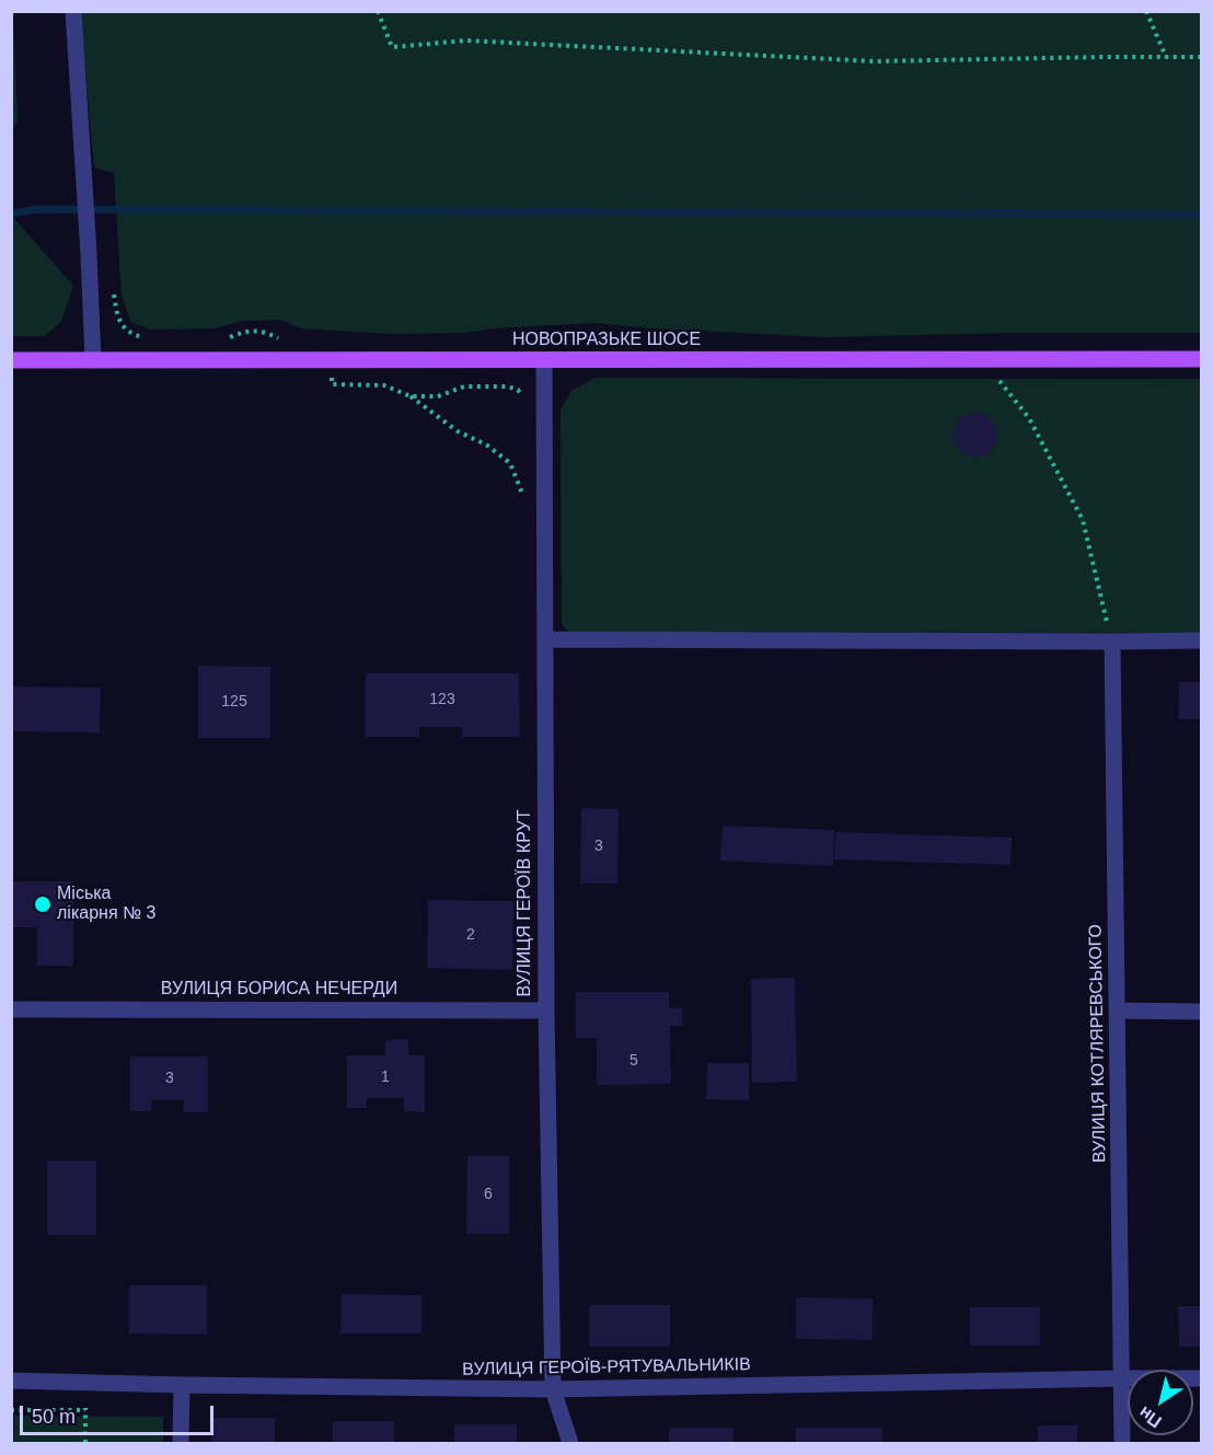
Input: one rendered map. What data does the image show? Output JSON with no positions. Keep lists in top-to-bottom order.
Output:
{
  "streets": {
    "main road": ["НОВОПРАЗЬКЕ ШОСЕ"],
    "street": [
      "ВУЛИЦЯ ГЕРОЇВ КРУТ",
      "ВУЛИЦЯ БОРИСА НЕЧЕРДИ",
      "ВУЛИЦЯ КОТЛЯРЕВСЬКОГО",
      "ВУЛИЦЯ ГЕРОЇВ-РЯТУВАЛЬНИКІВ"
    ]
  },
  "crossings": [
    ["НОВОПРАЗЬКЕ ШОСЕ", "ВУЛИЦЯ ГЕРОЇВ КРУТ"],
    ["ВУЛИЦЯ ГЕРОЇВ КРУТ", "ВУЛИЦЯ БОРИСА НЕЧЕРДИ"],
    ["ВУЛИЦЯ ГЕРОЇВ КРУТ", "ВУЛИЦЯ ГЕРОЇВ-РЯТУВАЛЬНИКІВ"],
    ["ВУЛИЦЯ КОТЛЯРЕВСЬКОГО", "ВУЛИЦЯ ГЕРОЇВ-РЯТУВАЛЬНИКІВ"]
  ],
  "places": ["Міська лікарня № 3"],
  "house_numbers": [
    "123",
    "125",
    "3",
    "2",
    "5",
    "1",
    "3",
    "6"
  ],
  "scale_bar": "50 m",
  "north": "bottom left"
}
